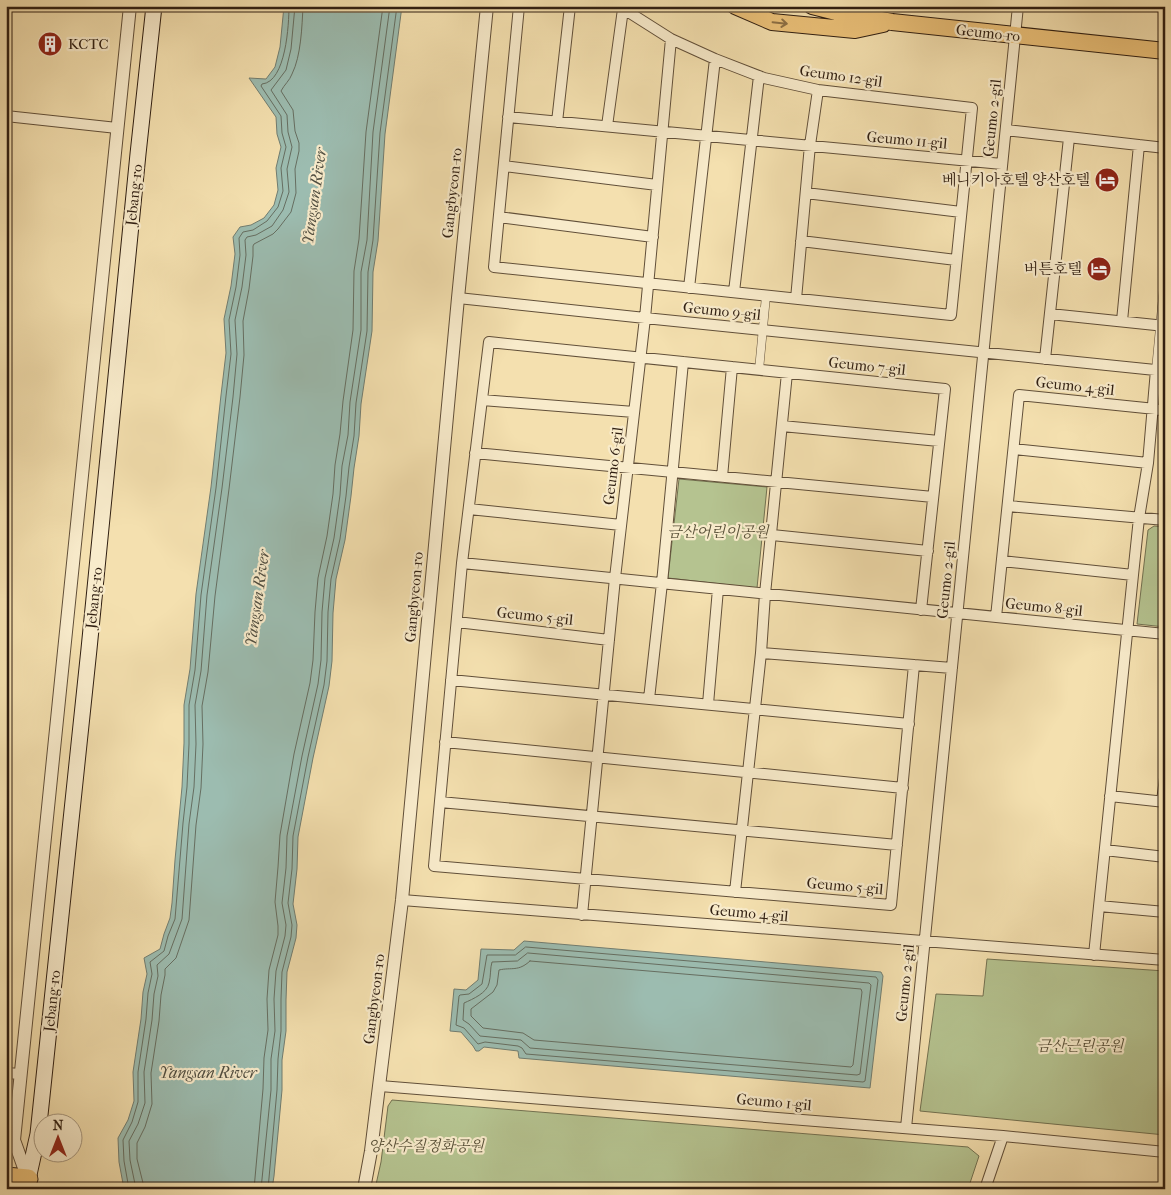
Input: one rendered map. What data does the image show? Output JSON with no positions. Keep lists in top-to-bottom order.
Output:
{
  "streets": {
    "main road": ["Geumo-ro", "Jebang-ro"],
    "street": [
      "Geumo 12-gil",
      "Geumo 2-gil",
      "Geumo 11-gil",
      "Gangbyeon-ro",
      "Geumo 9-gil",
      "Geumo 7-gil",
      "Geumo 4-gil",
      "Geumo 6-gil",
      "Geumo 8-gil",
      "Geumo 5-gil",
      "Geumo 1-gil"
    ]
  },
  "crossings": [
    ["Geumo-ro", "Geumo 2-gil"],
    ["Geumo 12-gil", "Geumo 11-gil"],
    ["Geumo 12-gil", "Geumo 6-gil"],
    ["Geumo 2-gil", "Geumo 11-gil"],
    ["Geumo 2-gil", "Geumo 9-gil"],
    ["Geumo 2-gil", "Geumo 4-gil"],
    ["Geumo 2-gil", "Geumo 8-gil"],
    ["Geumo 2-gil", "Geumo 1-gil"],
    ["Gangbyeon-ro", "Geumo 9-gil"],
    ["Gangbyeon-ro", "Geumo 4-gil"],
    ["Gangbyeon-ro", "Geumo 1-gil"],
    ["Geumo 9-gil", "Geumo 6-gil"],
    ["Geumo 7-gil", "Geumo 6-gil"],
    ["Geumo 7-gil", "Geumo 5-gil"],
    ["Geumo 4-gil", "Geumo 8-gil"]
  ],
  "water": ["Yangsan River"],
  "parks": ["금산어린이공원", "금산근린공원", "양산수질정화공원"],
  "places": {
    "building": ["KCTC"],
    "hotel": ["베니키아호텔 양산호텔", "버튼호텔"]
  },
  "north": "top"
}
